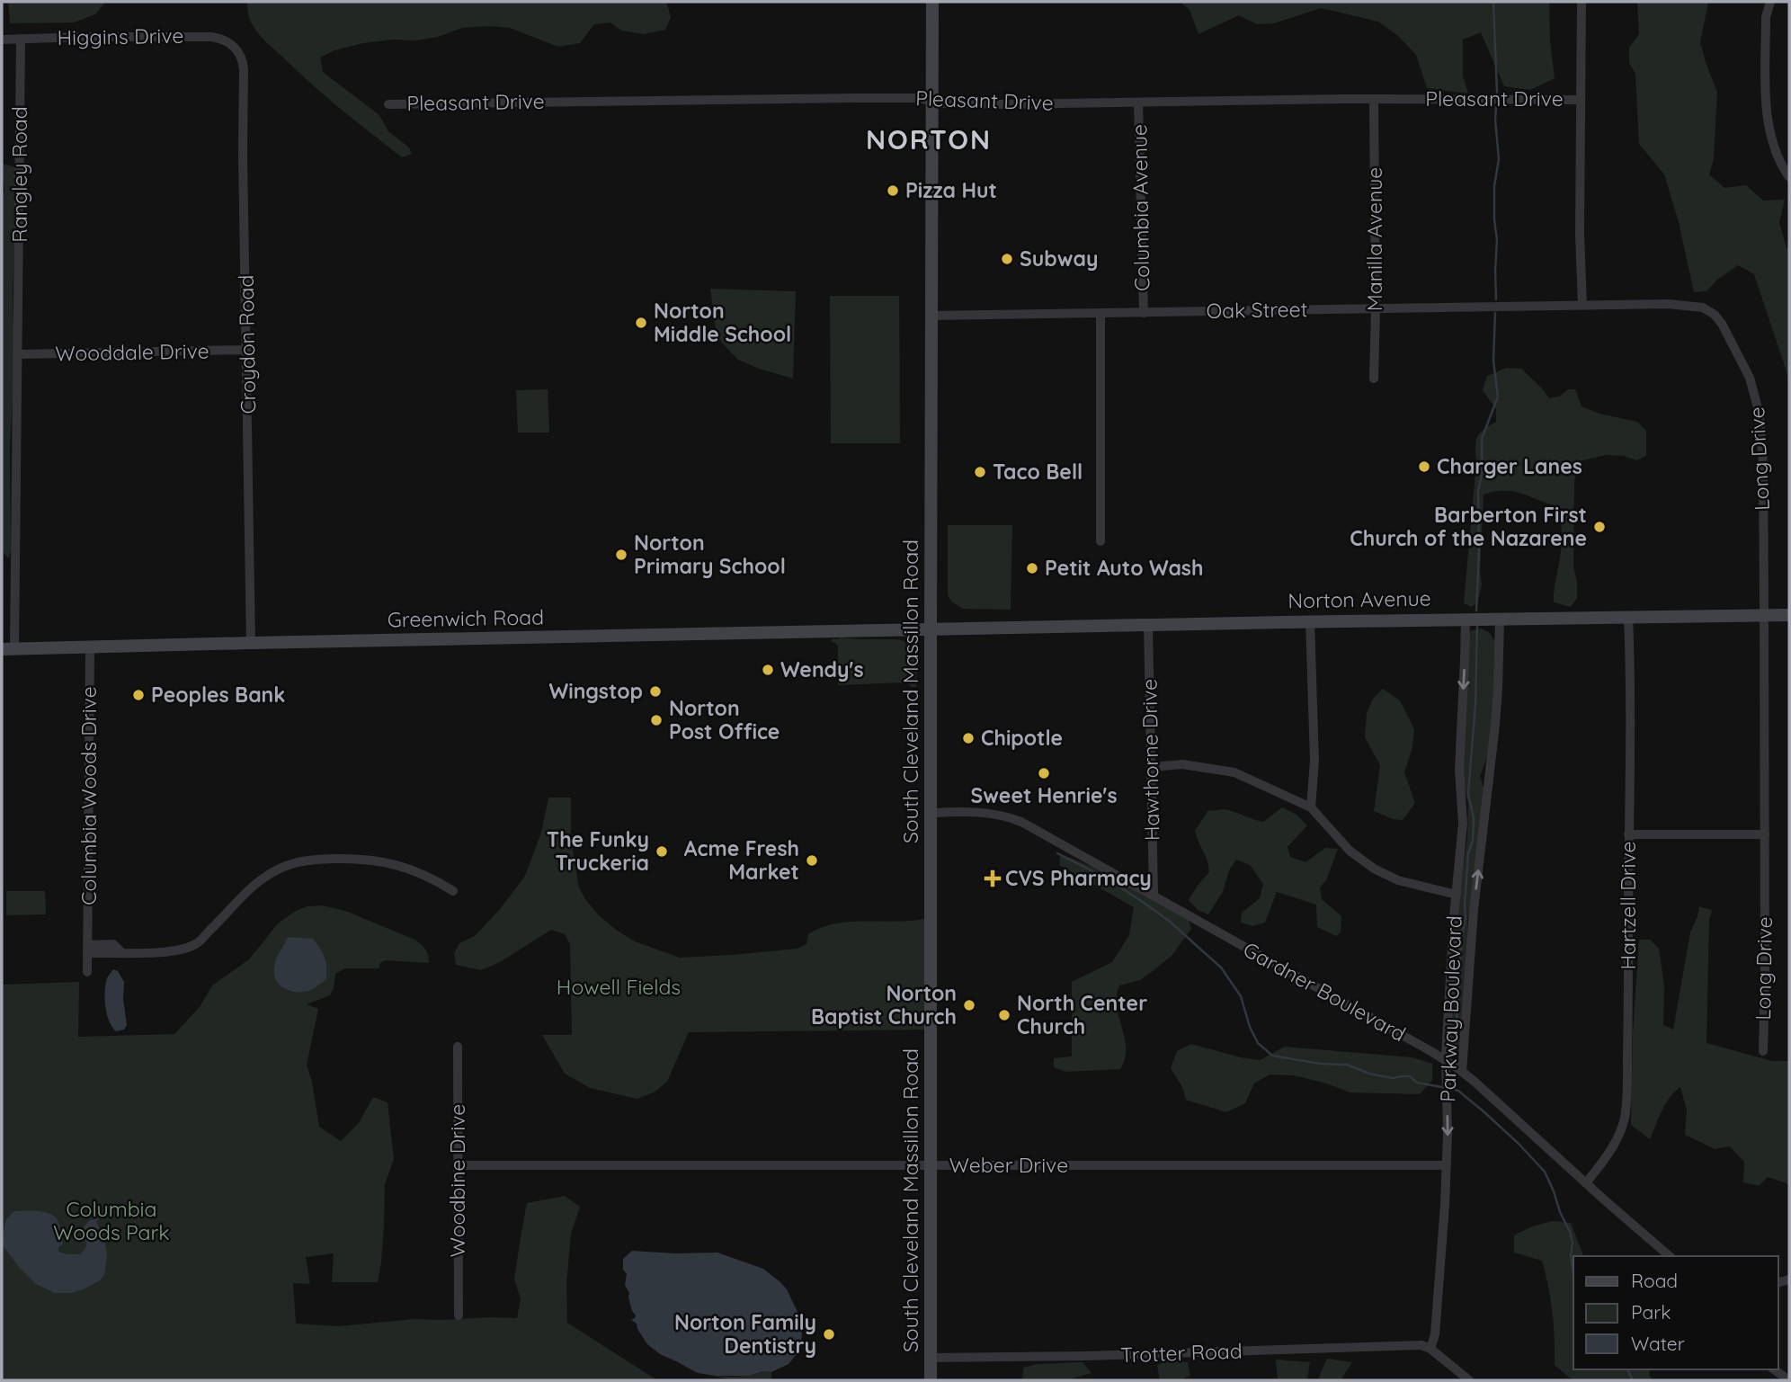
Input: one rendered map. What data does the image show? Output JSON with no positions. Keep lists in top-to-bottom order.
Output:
{
  "streets": {
    "main road": ["Norton Avenue", "Greenwich Road", "South Cleveland Massillon Road"],
    "street": [
      "Higgins Drive",
      "Pleasant Drive",
      "Rangley Road",
      "Columbia Avenue",
      "Manilla Avenue",
      "Oak Street",
      "Croydon Road",
      "Wooddale Drive",
      "Long Drive",
      "Hawthorne Drive",
      "Columbia Woods Drive",
      "Hartzell Drive",
      "Gardner Boulevard",
      "Parkway Boulevard",
      "Weber Drive",
      "Woodbine Drive",
      "Trotter Road"
    ]
  },
  "crossings": [
    ["Higgins Drive", "Rangley Road"],
    ["Higgins Drive", "Croydon Road"],
    ["Pleasant Drive", "Columbia Avenue"],
    ["Pleasant Drive", "Manilla Avenue"],
    ["Pleasant Drive", "South Cleveland Massillon Road"],
    ["Rangley Road", "Wooddale Drive"],
    ["Rangley Road", "Greenwich Road"],
    ["Columbia Avenue", "Oak Street"],
    ["Manilla Avenue", "Oak Street"],
    ["Oak Street", "Long Drive"],
    ["Oak Street", "South Cleveland Massillon Road"],
    ["Croydon Road", "Wooddale Drive"],
    ["Croydon Road", "Greenwich Road"],
    ["Long Drive", "Norton Avenue"],
    ["Norton Avenue", "Greenwich Road"],
    ["Norton Avenue", "South Cleveland Massillon Road"],
    ["Norton Avenue", "Hawthorne Drive"],
    ["Norton Avenue", "Hartzell Drive"],
    ["Norton Avenue", "Parkway Boulevard"],
    ["Greenwich Road", "South Cleveland Massillon Road"],
    ["Greenwich Road", "Columbia Woods Drive"],
    ["South Cleveland Massillon Road", "Gardner Boulevard"],
    ["South Cleveland Massillon Road", "Weber Drive"],
    ["South Cleveland Massillon Road", "Trotter Road"],
    ["Hawthorne Drive", "Gardner Boulevard"],
    ["Hartzell Drive", "Gardner Boulevard"],
    ["Gardner Boulevard", "Parkway Boulevard"],
    ["Parkway Boulevard", "Weber Drive"],
    ["Parkway Boulevard", "Trotter Road"],
    ["Weber Drive", "Woodbine Drive"]
  ],
  "districts": ["NORTON"],
  "parks": ["Howell Fields", "Columbia Woods Park"],
  "places": {
    "other": [
      "Pizza Hut",
      "Subway",
      "Norton Middle School",
      "Charger Lanes",
      "Taco Bell",
      "Barberton First Church of the Nazarene",
      "Norton Primary School",
      "Petit Auto Wash",
      "Wendy's",
      "Wingstop",
      "Peoples Bank",
      "Norton Post Office",
      "Chipotle",
      "Sweet Henrie's",
      "The Funky Truckeria",
      "Acme Fresh Market",
      "Norton Baptist Church",
      "North Center Church",
      "Norton Family Dentistry"
    ],
    "health": ["CVS Pharmacy"]
  },
  "legend": ["Road", "Park", "Water"]
}
